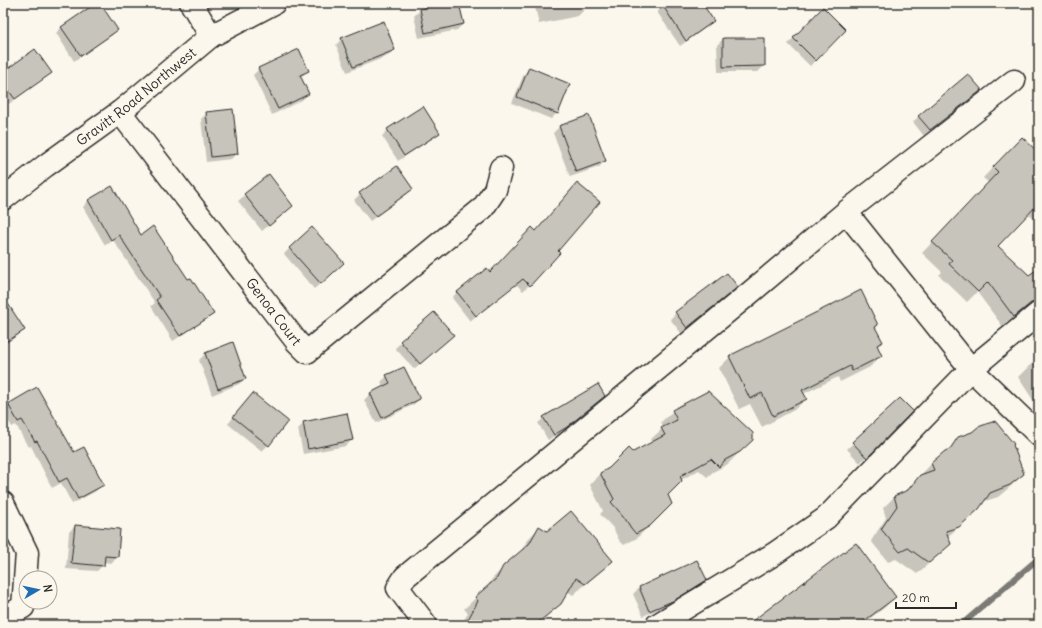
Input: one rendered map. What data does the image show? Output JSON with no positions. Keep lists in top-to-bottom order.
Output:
{
  "streets": {
    "street": ["Gravitt Road Northwest", "Genoa Court"]
  },
  "crossings": [
    ["Gravitt Road Northwest", "Genoa Court"]
  ],
  "scale_bar": "20 m",
  "north": "right"
}
